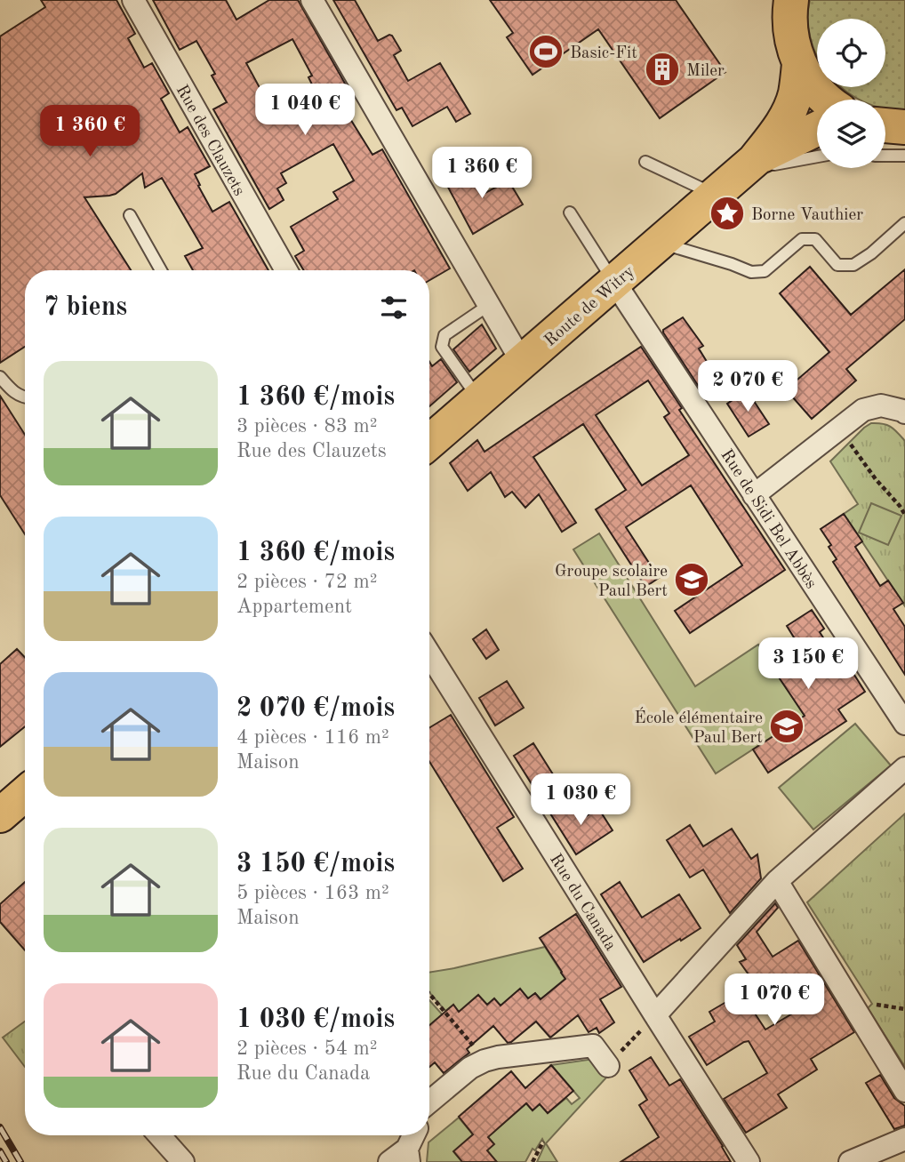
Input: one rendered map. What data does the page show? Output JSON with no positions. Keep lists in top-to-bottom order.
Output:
{
  "streets": {
    "main road": ["Route de Witry"],
    "street": ["Rue des Clauzets", "Rue de Sidi Bel Abbès", "Rue du Canada"]
  },
  "crossings": [
    ["Route de Witry", "Rue de Sidi Bel Abbès"]
  ],
  "places": {
    "sports": ["Basic-Fit"],
    "building": ["Miler"],
    "place": ["Borne Vauthier"],
    "school or university": ["Groupe scolaire Paul Bert", "École élémentaire Paul Bert"]
  },
  "page": {
    "price": [
      "1 040 €",
      "1 360 €",
      "1 360 €",
      "2 070 €",
      "3 150 €",
      "1 030 €",
      "1 070 €"
    ],
    "heading": "7 biens",
    "list": [
      {
        "name": "1 360 €/mois",
        "note": "3 pièces · 83 m² · Rue des Clauzets"
      },
      {
        "name": "1 360 €/mois",
        "note": "2 pièces · 72 m² · Appartement"
      },
      {
        "name": "2 070 €/mois",
        "note": "4 pièces · 116 m² · Maison"
      },
      {
        "name": "3 150 €/mois",
        "note": "5 pièces · 163 m² · Maison"
      },
      {
        "name": "1 030 €/mois",
        "note": "2 pièces · 54 m² · Rue du Canada"
      }
    ]
  }
}
